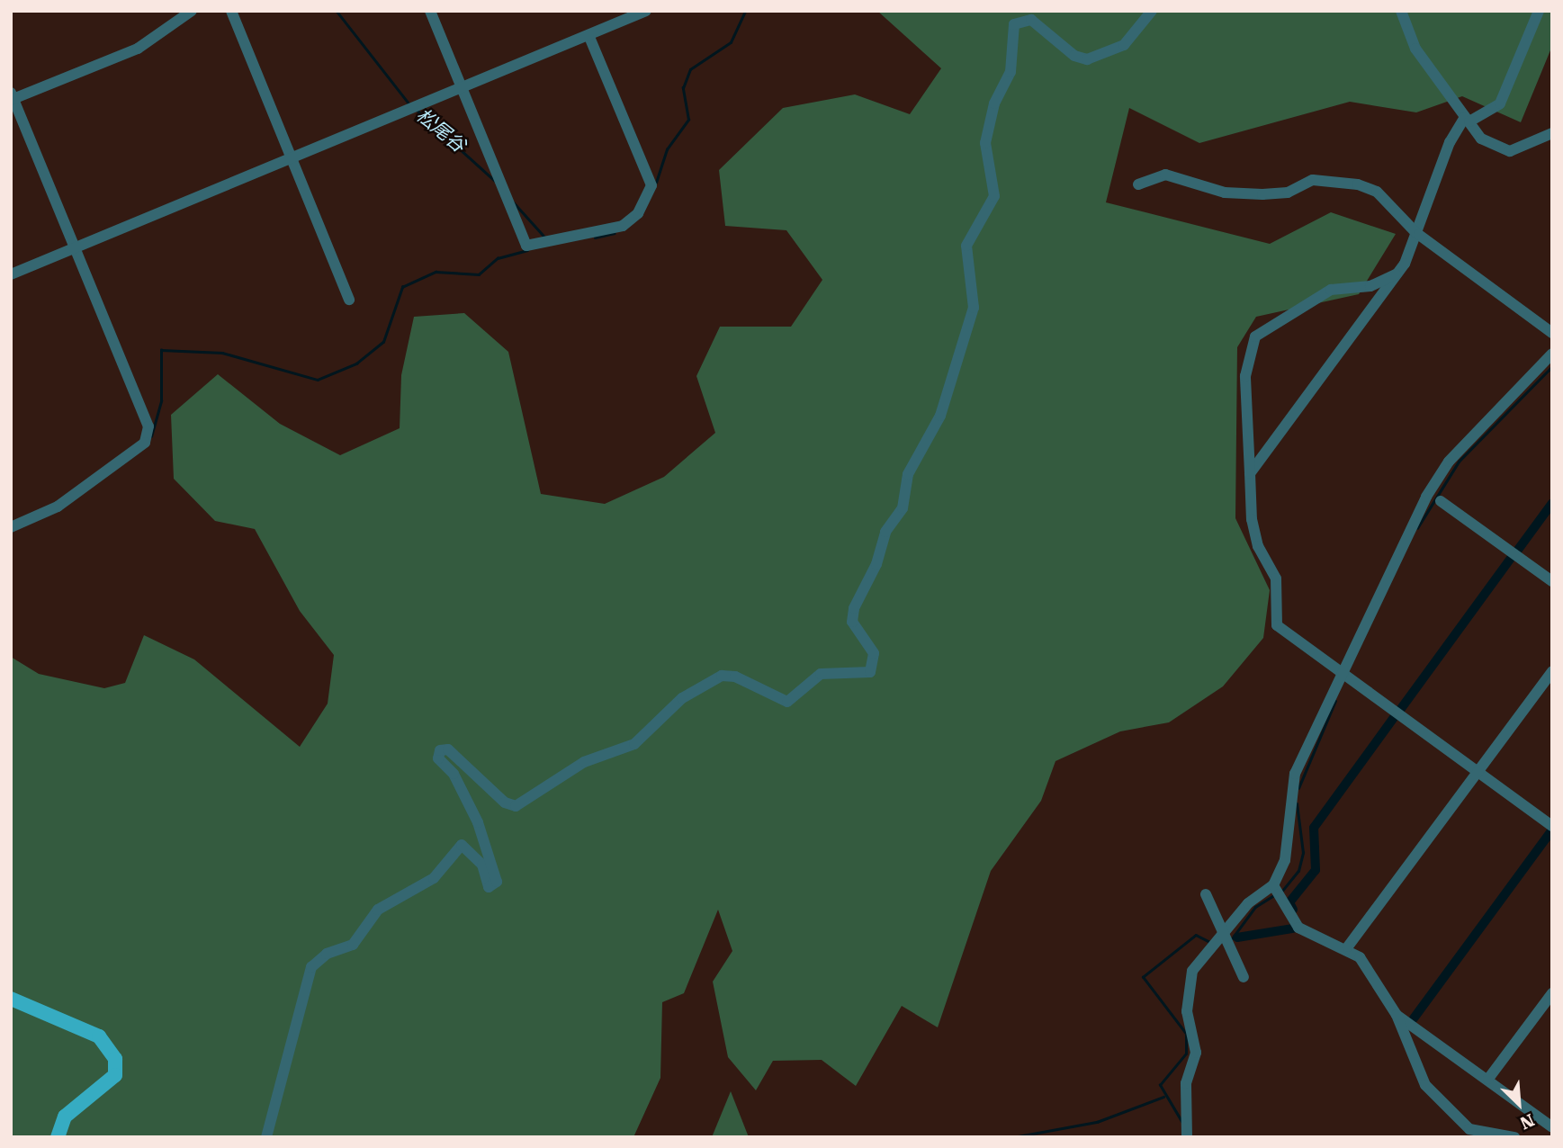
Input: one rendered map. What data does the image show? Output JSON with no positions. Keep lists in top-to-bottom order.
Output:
{
  "water": ["松尾谷"],
  "north": "bottom right"
}
